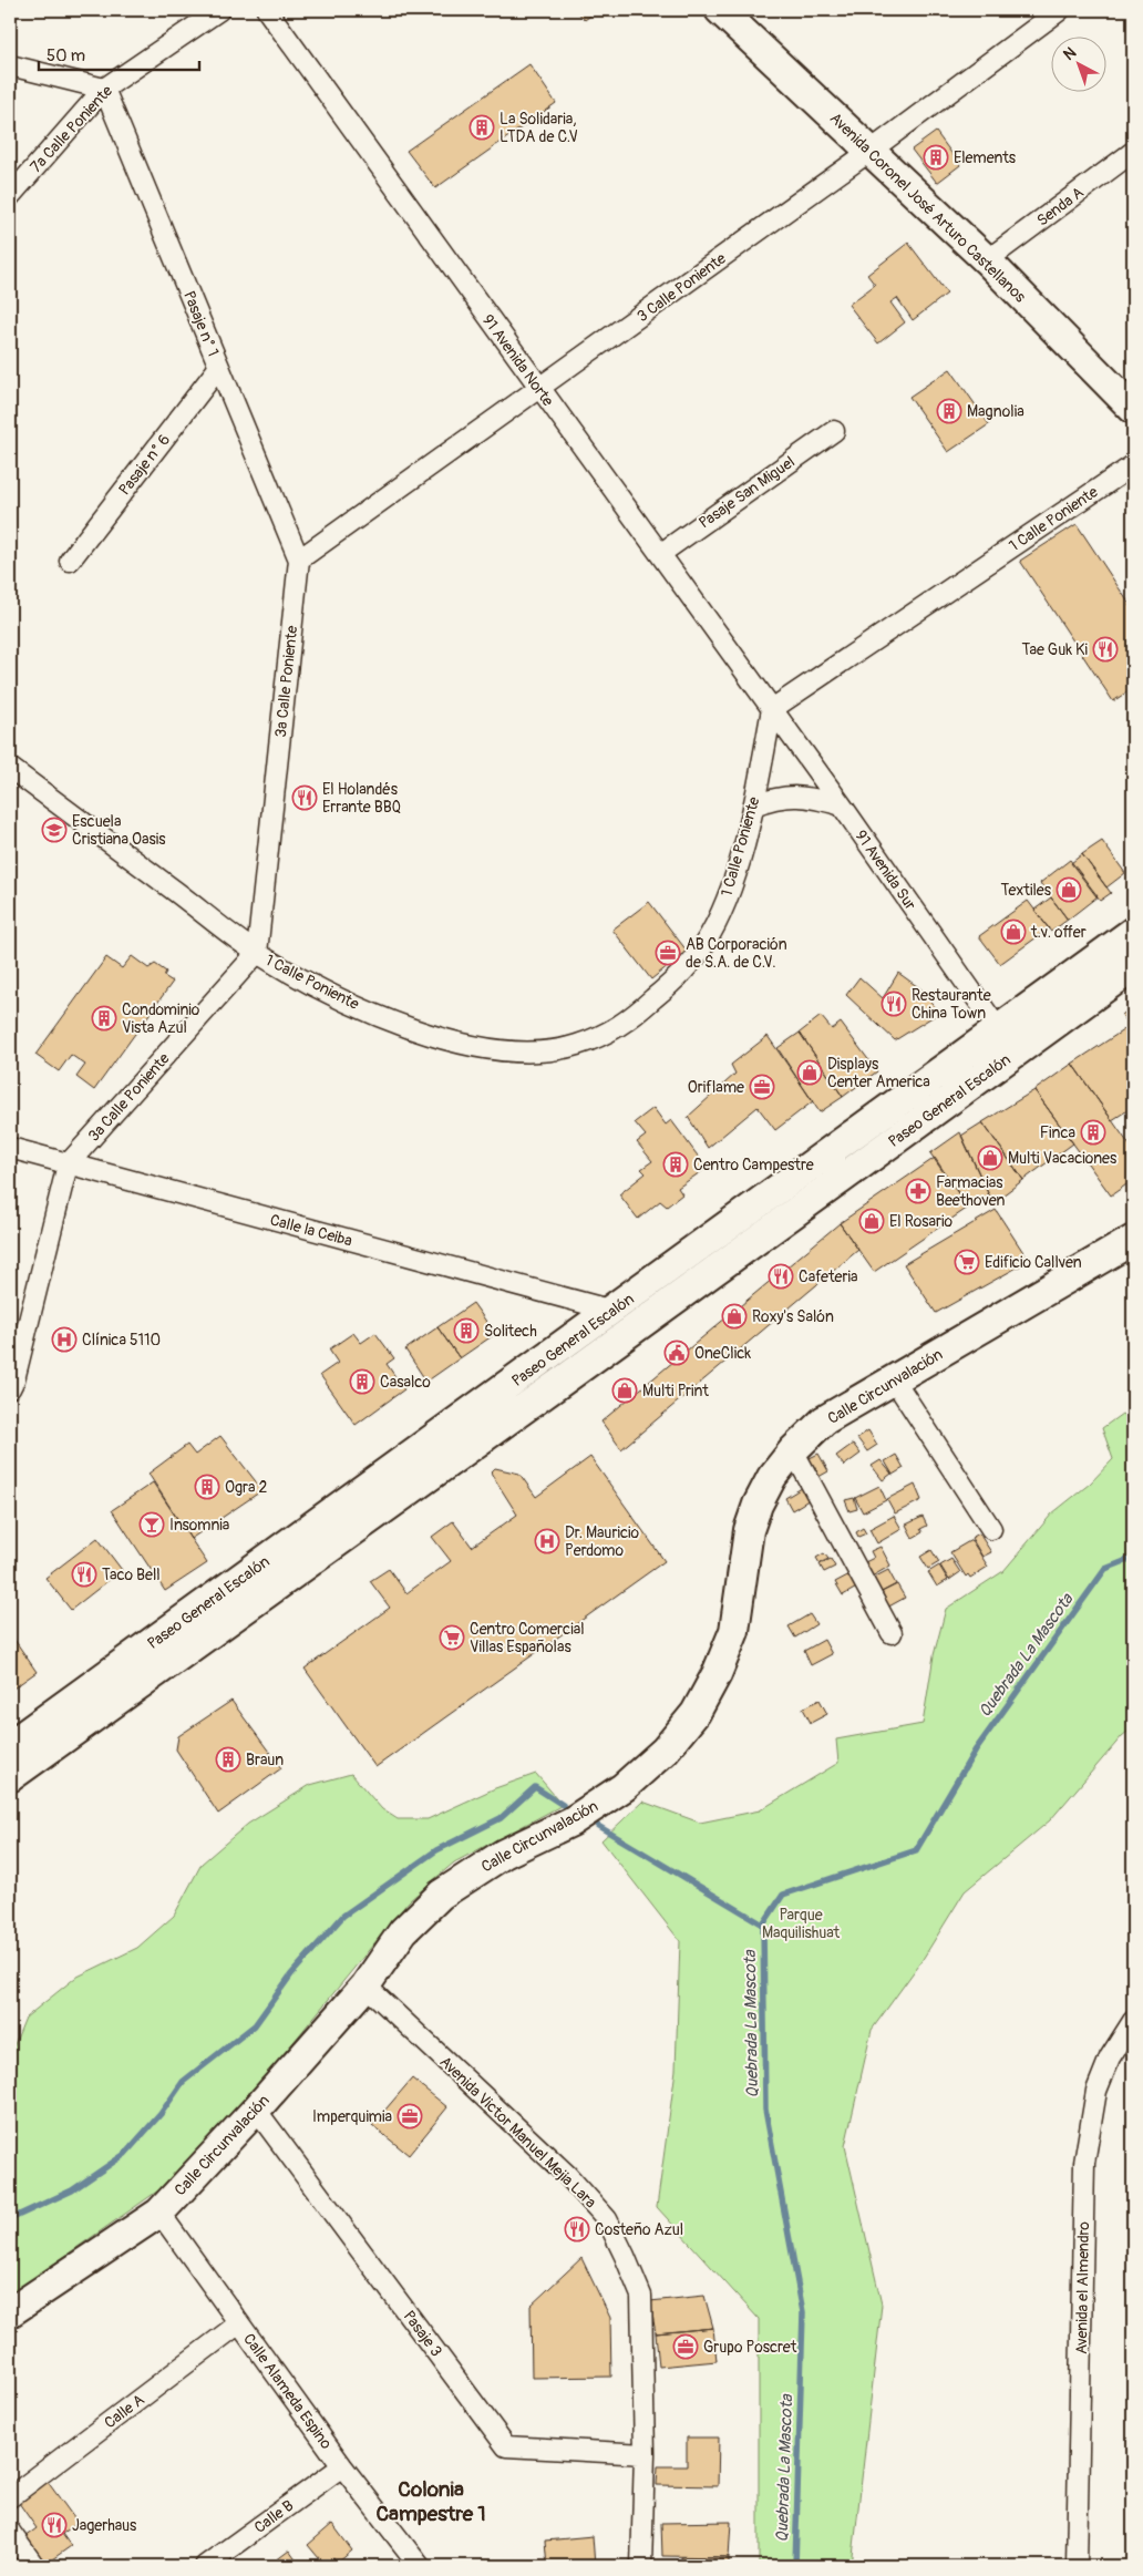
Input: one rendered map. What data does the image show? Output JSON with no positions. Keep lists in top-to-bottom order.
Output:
{
  "streets": {
    "main road": ["Avenida Coronel José Arturo Castellanos", "Paseo General Escalón", "Calle Circunvalación"],
    "street": [
      "7a Calle Poniente",
      "Senda A",
      "3 Calle Poniente",
      "Pasaje n° 1",
      "91 Avenida Norte",
      "Pasaje n° 6",
      "Pasaje San Miguel",
      "1 Calle Poniente",
      "3a Calle Poniente",
      "91 Avenida Sur",
      "Calle la Ceiba",
      "Avenida Victor Manuel Mejia Lara",
      "Avenida el Almendro",
      "Pasaje 3",
      "Calle Alameda Espino",
      "Calle A",
      "Calle B"
    ]
  },
  "crossings": [
    ["7a Calle Poniente", "Pasaje n° 1"],
    ["Senda A", "Avenida Coronel José Arturo Castellanos"],
    ["Avenida Coronel José Arturo Castellanos", "3 Calle Poniente"],
    ["3 Calle Poniente", "Pasaje n° 1"],
    ["3 Calle Poniente", "91 Avenida Norte"],
    ["3 Calle Poniente", "3a Calle Poniente"],
    ["Pasaje n° 1", "Pasaje n° 6"],
    ["Pasaje n° 1", "3a Calle Poniente"],
    ["91 Avenida Norte", "Pasaje San Miguel"],
    ["91 Avenida Norte", "1 Calle Poniente"],
    ["91 Avenida Norte", "91 Avenida Sur"],
    ["1 Calle Poniente", "3a Calle Poniente"],
    ["1 Calle Poniente", "91 Avenida Sur"],
    ["3a Calle Poniente", "Calle la Ceiba"],
    ["91 Avenida Sur", "Paseo General Escalón"],
    ["Paseo General Escalón", "Calle la Ceiba"],
    ["Calle Circunvalación", "Avenida Victor Manuel Mejia Lara"],
    ["Calle Circunvalación", "Pasaje 3"],
    ["Calle Circunvalación", "Calle Alameda Espino"],
    ["Avenida Victor Manuel Mejia Lara", "Pasaje 3"],
    ["Calle Alameda Espino", "Calle A"],
    ["Calle Alameda Espino", "Calle B"]
  ],
  "districts": ["Colonia Campestre 1"],
  "water": ["Quebrada La Mascota"],
  "parks": ["Parque Maquilishuat"],
  "places": {
    "building": [
      "La Solidaria, LTDA de C.V",
      "Elements",
      "Magnolia",
      "Condominio Vista Azul",
      "Finca",
      "Centro Campestre",
      "Solitech",
      "Casalco",
      "Ogra 2",
      "Braun"
    ],
    "restaurant": [
      "Tae Guk Ki",
      "El Holandés Errante BBQ",
      "Restaurante China Town",
      "Cafeteria",
      "Taco Bell",
      "Costeño Azul",
      "Jagerhaus"
    ],
    "school or university": ["Escuela Cristiana Oasis"],
    "shop": [
      "Textiles",
      "t.v. offer",
      "Displays Center America",
      "Multi Vacaciones",
      "El Rosario",
      "Roxy's Salón",
      "Multi Print"
    ],
    "office": [
      "AB Corporación de S.A. de C.V.",
      "Oriflame",
      "Imperquimia",
      "Grupo Poscret"
    ],
    "pharmacy": ["Farmacias Beethoven"],
    "supermarket": ["Edificio Callven", "Centro Comercial Villas Españolas"],
    "hospital": ["Clínica 5110", "Dr. Mauricio Perdomo"],
    "public building": ["OneClick"],
    "bar": ["Insomnia"]
  },
  "scale_bar": "50 m",
  "north": "top left"
}
